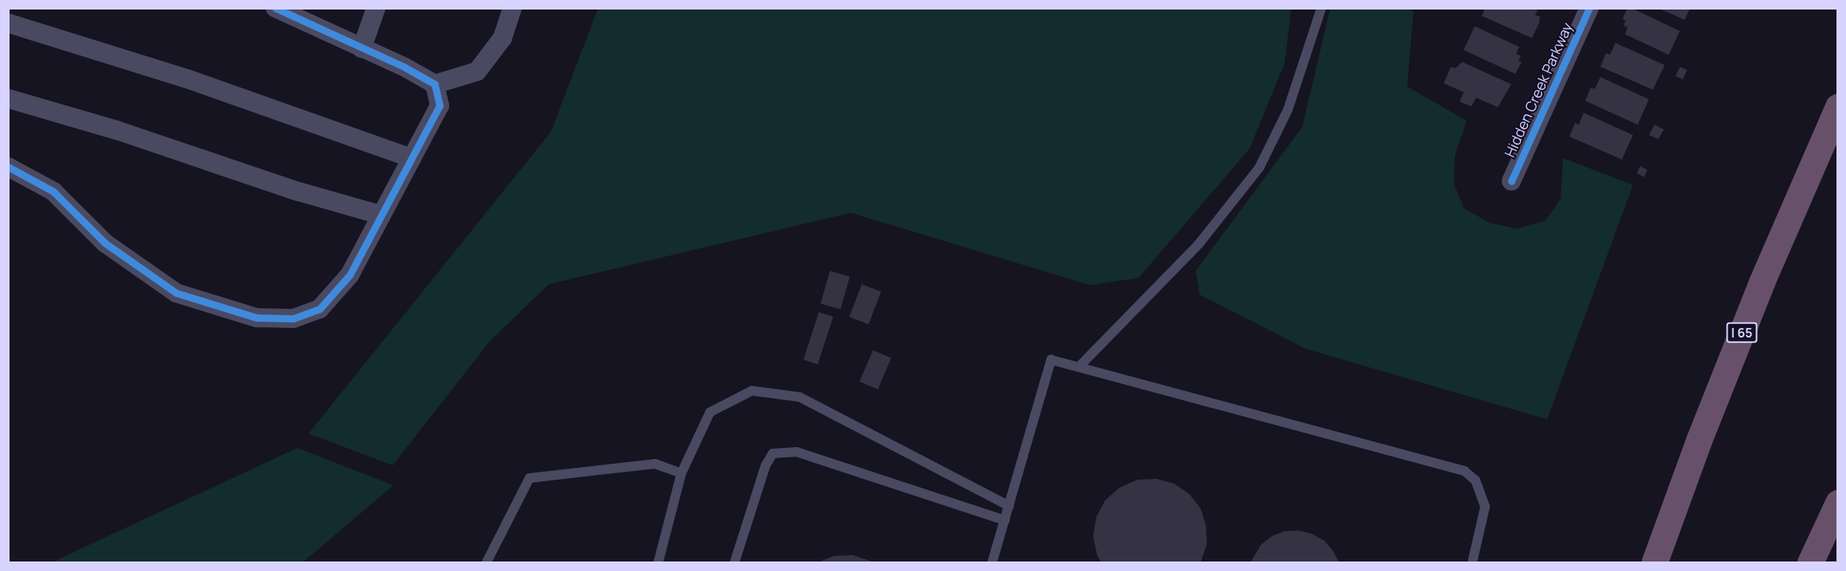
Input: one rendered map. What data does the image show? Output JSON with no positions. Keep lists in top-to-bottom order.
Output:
{
  "streets": {
    "highway": ["I 65"],
    "street": ["Hidden Creek Parkway"]
  }
}
